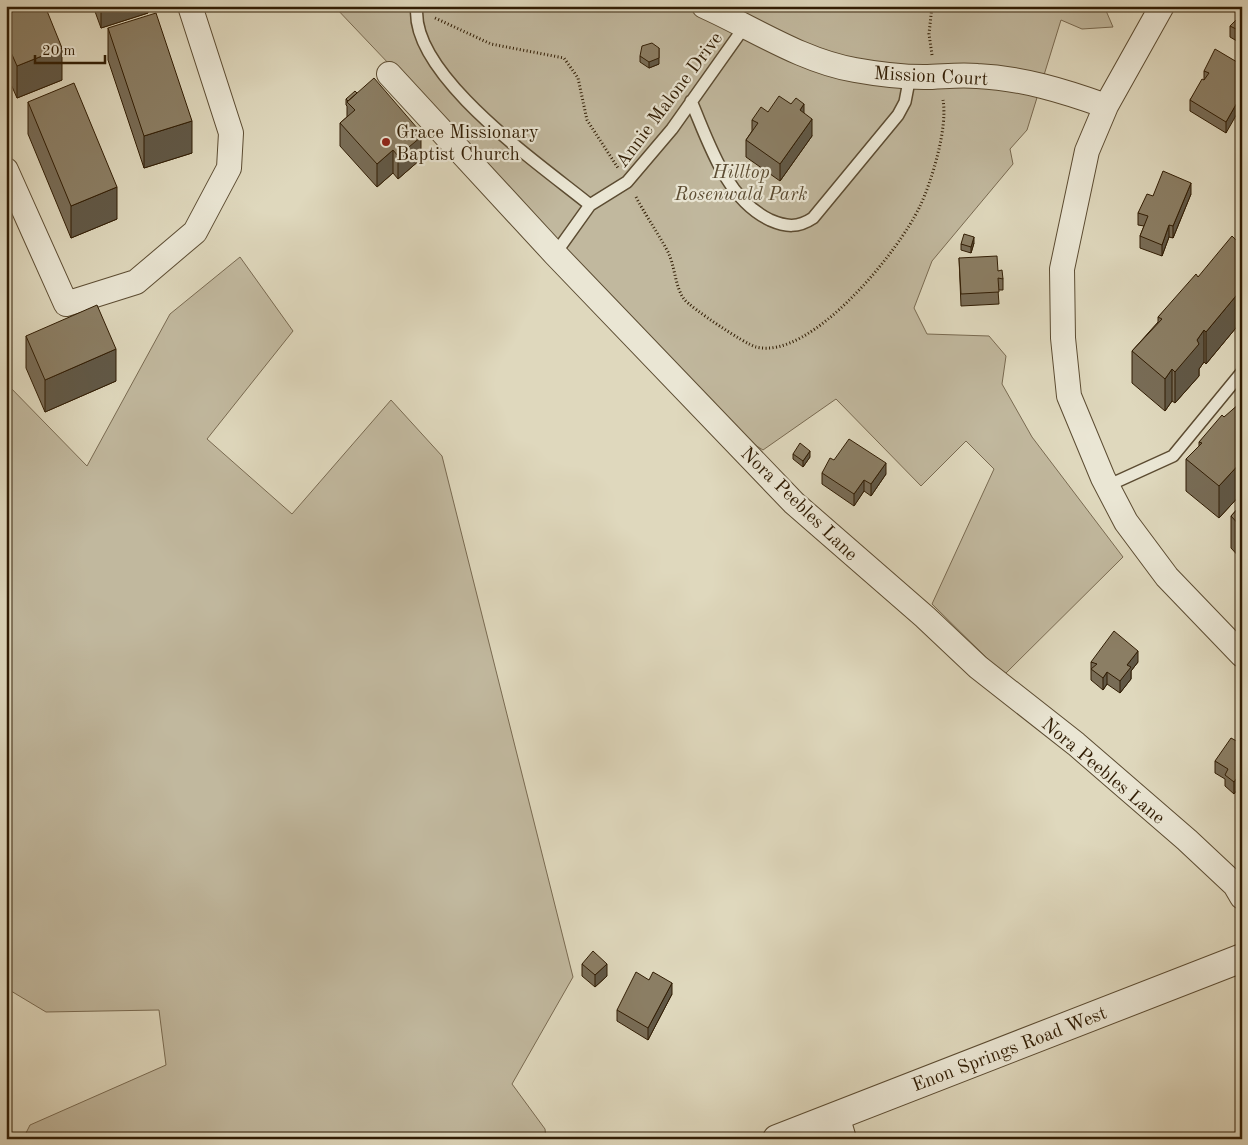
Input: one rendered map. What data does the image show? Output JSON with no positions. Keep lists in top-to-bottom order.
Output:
{
  "streets": {
    "street": ["Mission Court", "Nora Peebles Lane", "Enon Springs Road West"],
    "lane": ["Annie Malone Drive"]
  },
  "crossings": [
    ["Mission Court", "Annie Malone Drive"],
    ["Annie Malone Drive", "Nora Peebles Lane"]
  ],
  "parks": ["Hilltop Rosenwald Park"],
  "places": ["Grace Missionary Baptist Church"],
  "scale_bar": "20 m"
}
